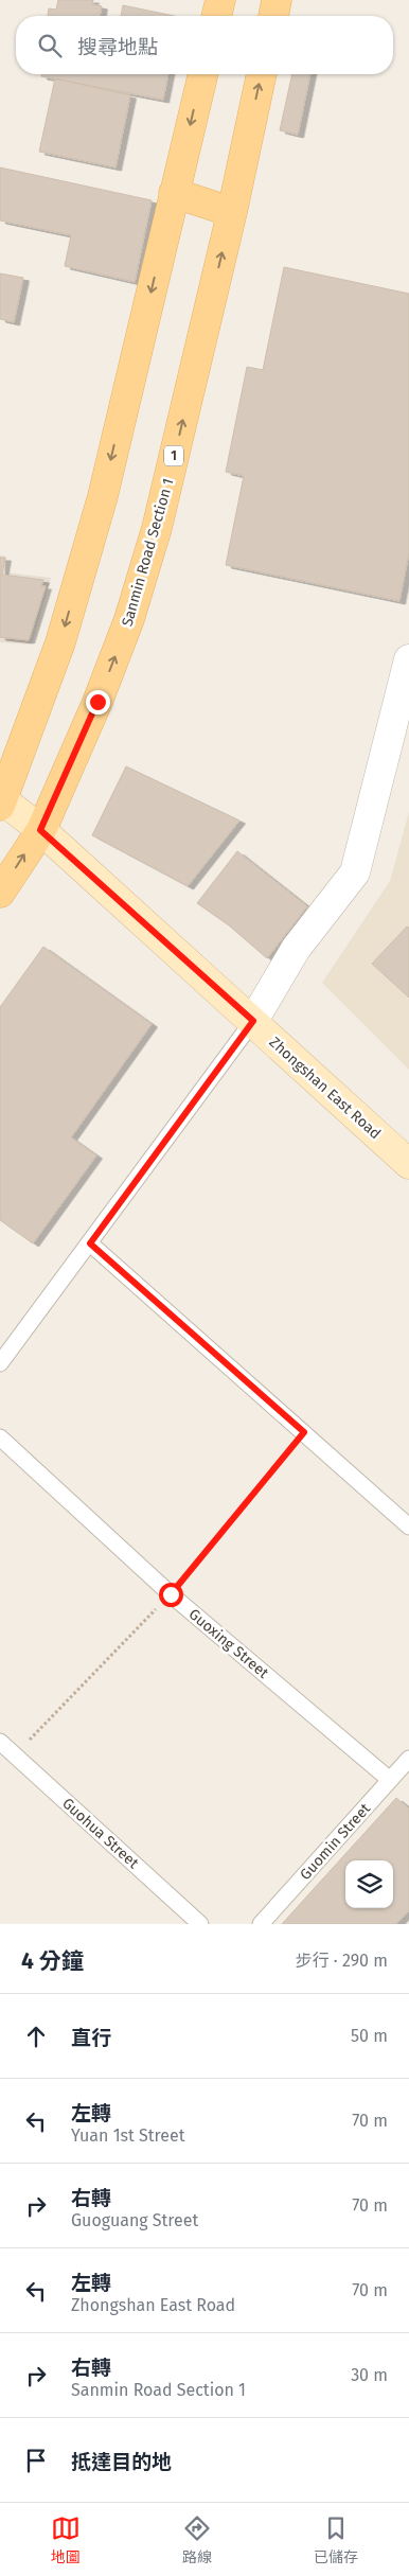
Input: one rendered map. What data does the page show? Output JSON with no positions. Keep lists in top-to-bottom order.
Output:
{
  "streets": {
    "main road": ["1", "Sanmin Road Section 1"],
    "street": ["Zhongshan East Road"],
    "lane": ["Guoxing Street", "Guohua Street", "Guomin Street"]
  },
  "crossings": [
    ["Sanmin Road Section 1", "Zhongshan East Road"],
    ["Guoxing Street", "Guomin Street"]
  ],
  "page": {
    "search": "搜尋地點",
    "heading": ["4 分鐘", "步行 · 290 m"],
    "list": [
      ["直行", "50 m"],
      ["左轉", "Yuan 1st Street", "70 m"],
      ["右轉", "Guoguang Street", "70 m"],
      ["左轉", "Zhongshan East Road", "70 m"],
      ["右轉", "Sanmin Road Section 1", "30 m"],
      "抵達目的地"
    ],
    "nav": ["地圖", "路線", "已儲存"]
  }
}
